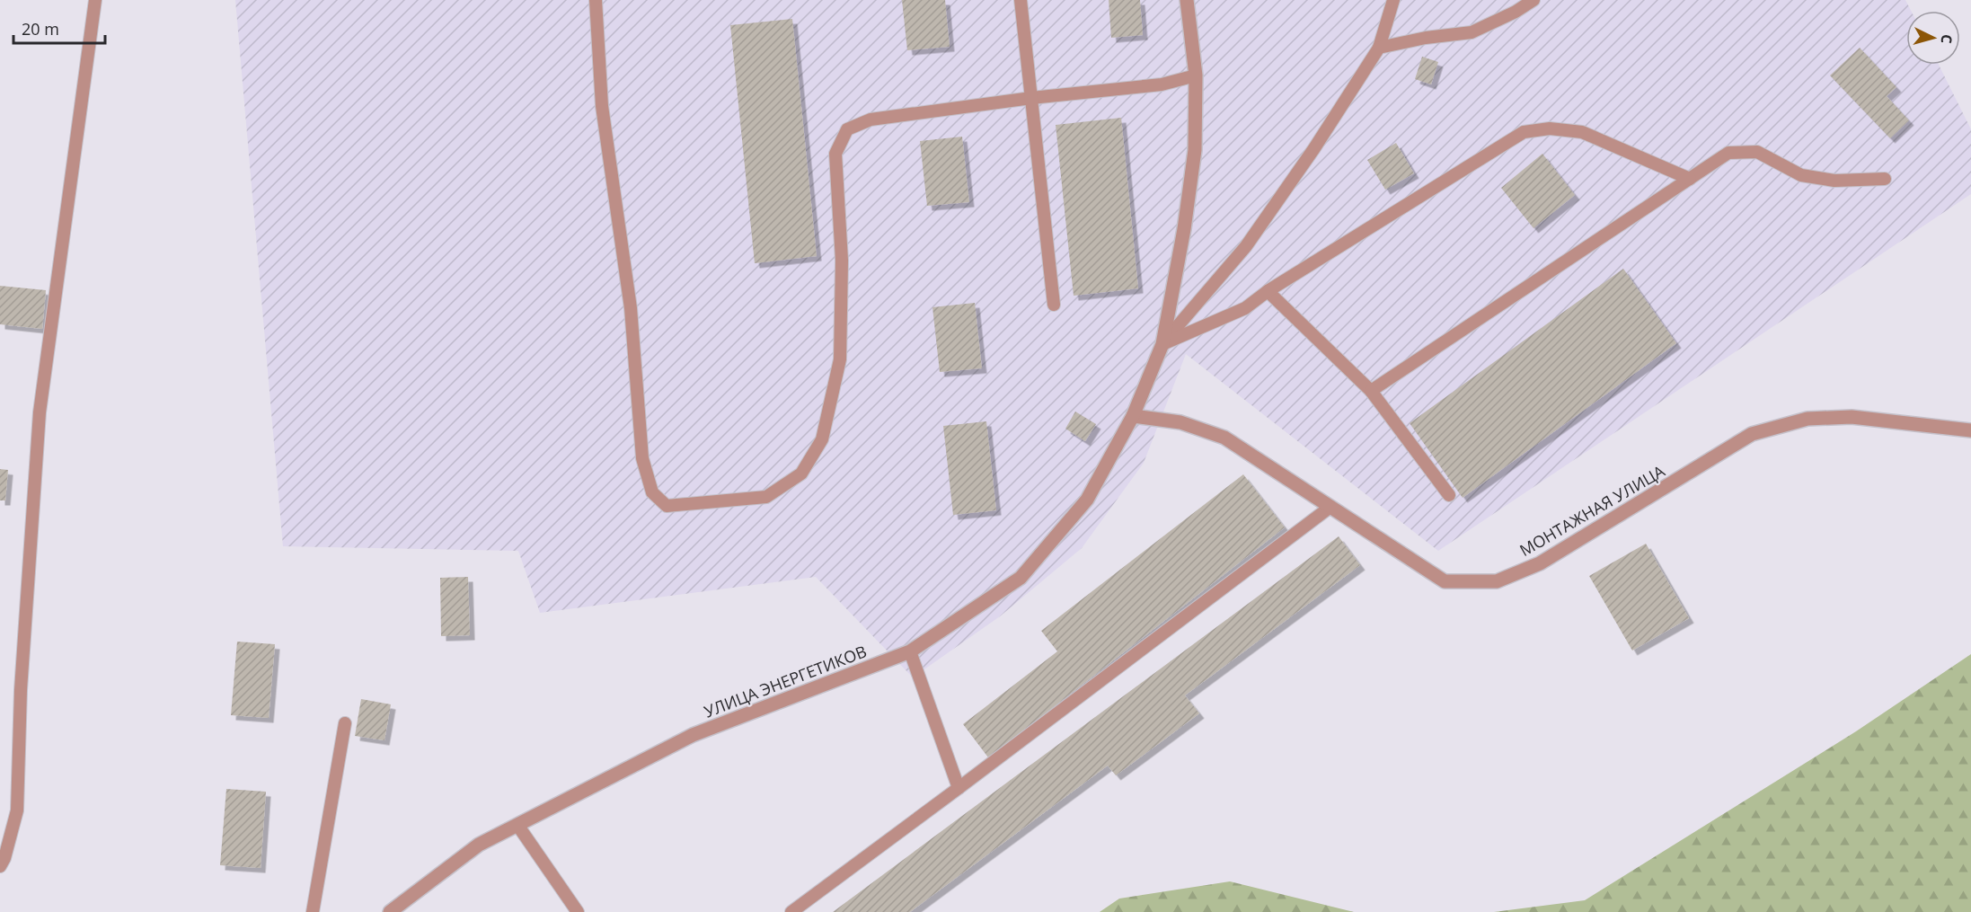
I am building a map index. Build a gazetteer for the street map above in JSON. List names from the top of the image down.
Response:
{
  "streets": {
    "street": ["МОНТАЖНАЯ УЛИЦА", "УЛИЦА ЭНЕРГЕТИКОВ"]
  },
  "crossings": [
    ["МОНТАЖНАЯ УЛИЦА", "УЛИЦА ЭНЕРГЕТИКОВ"]
  ],
  "scale_bar": "20 m",
  "north": "right"
}
